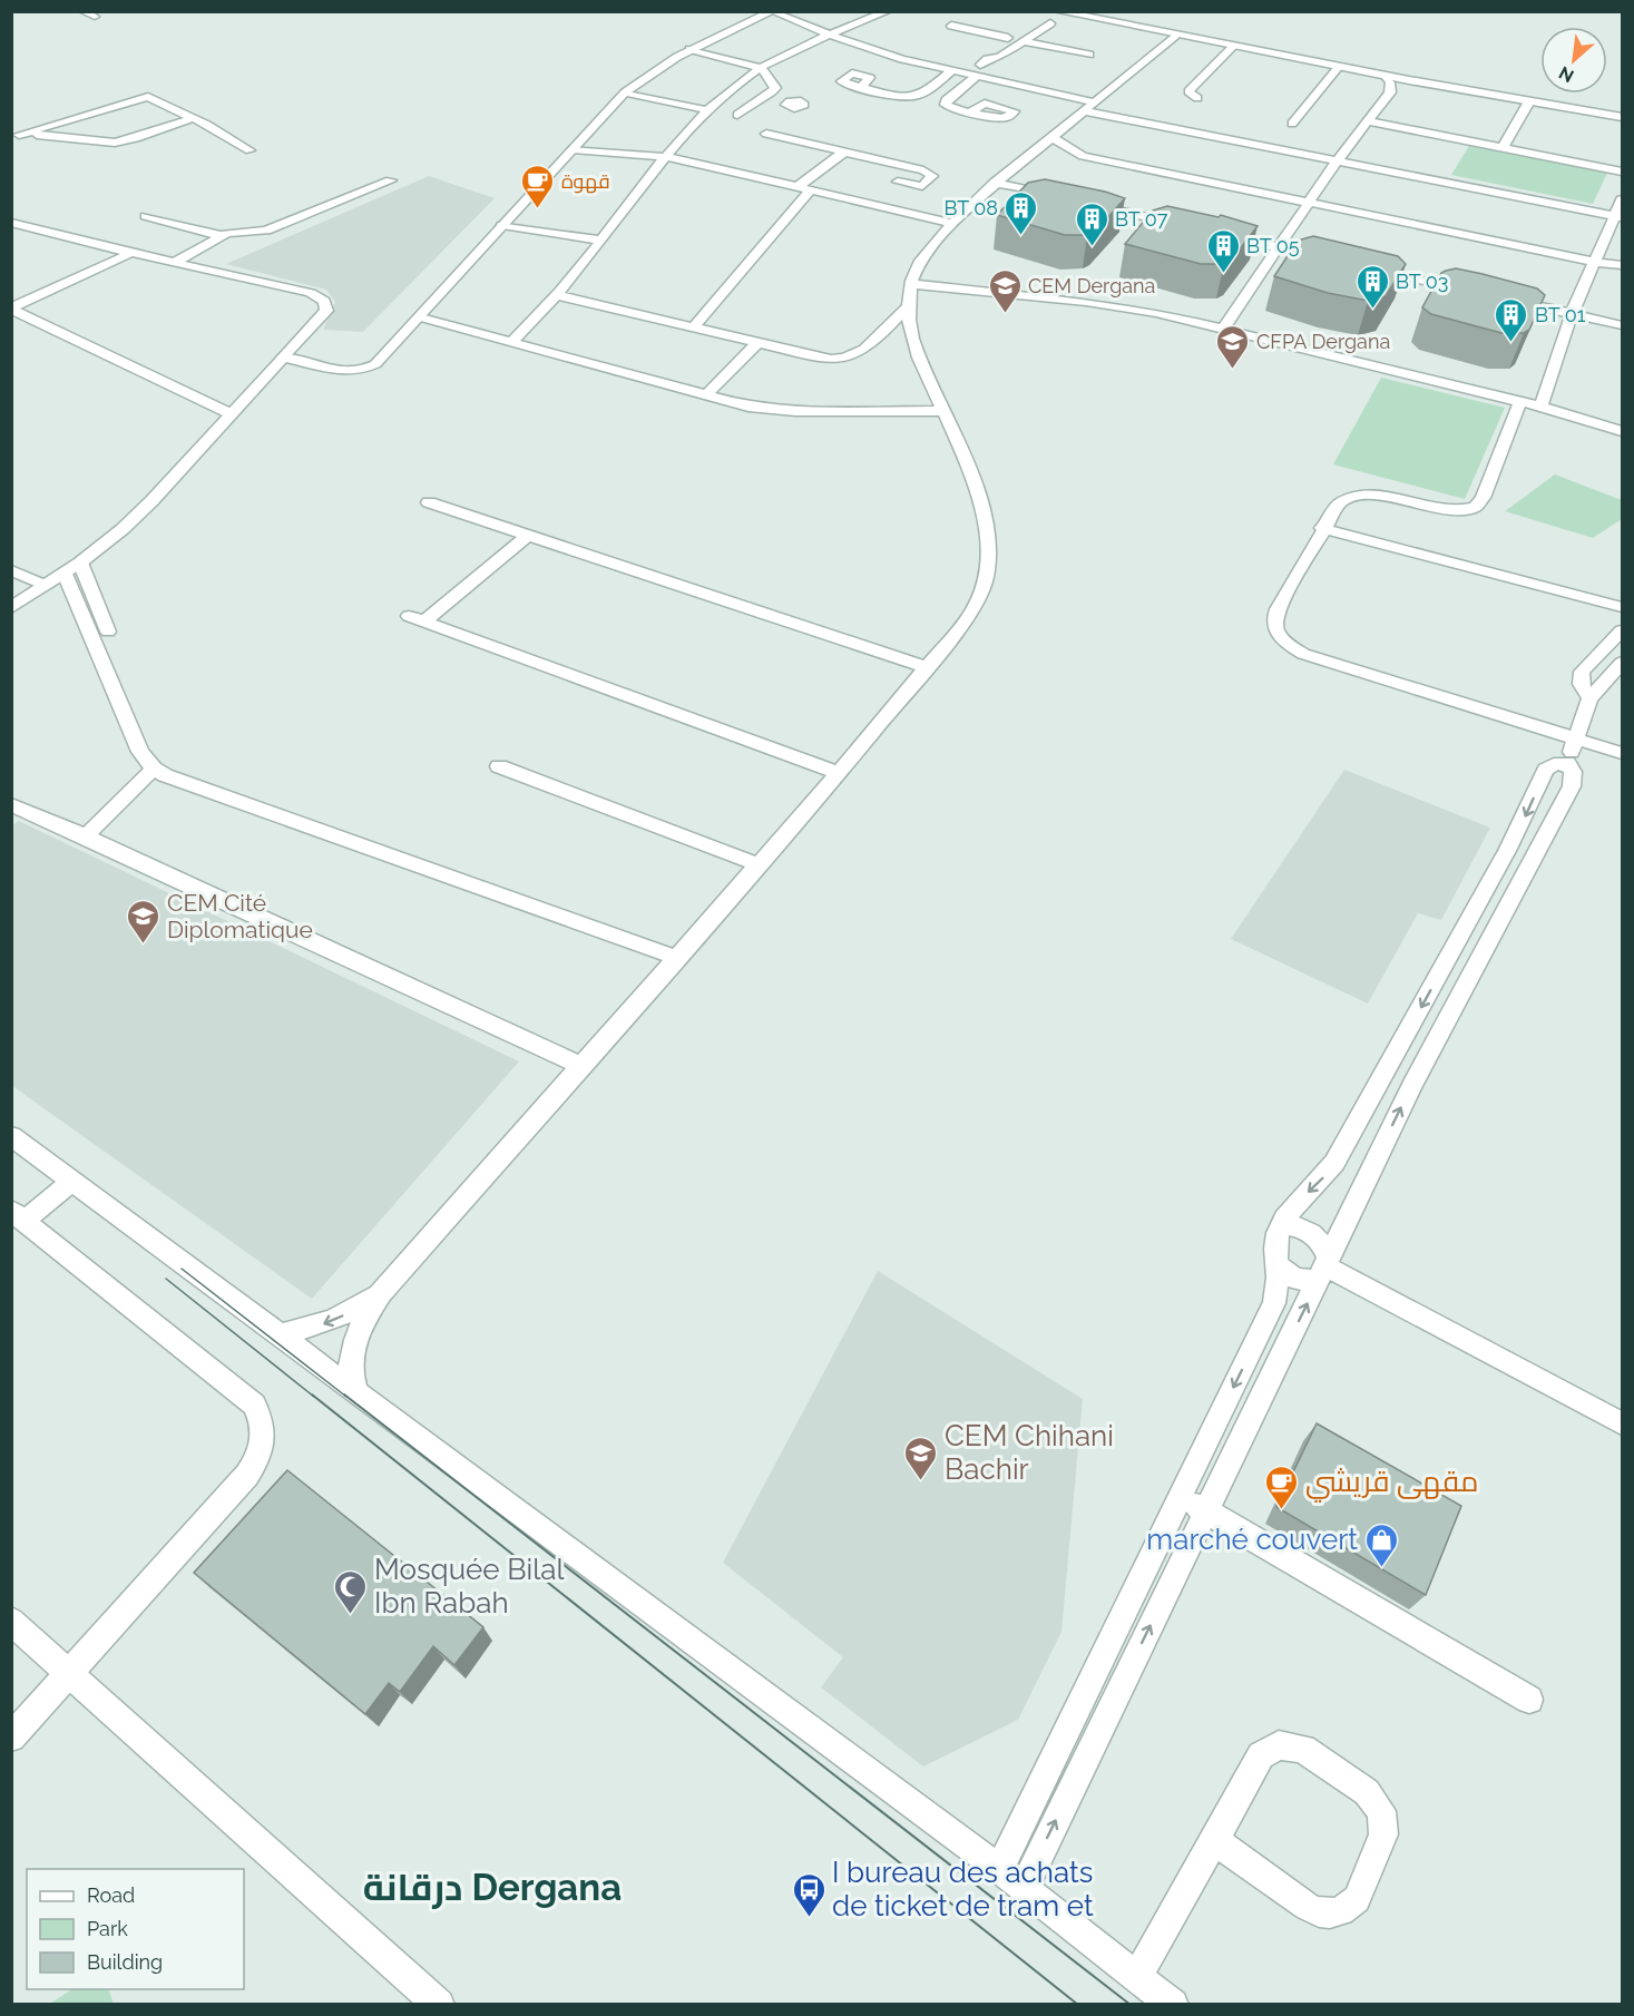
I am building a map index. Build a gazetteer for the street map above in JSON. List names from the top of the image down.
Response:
{
  "districts": ["درقانة Dergana"],
  "places": {
    "cafe": ["قهوة", "مقهى قريشي"],
    "building": [
      "BT 08",
      "BT 07",
      "BT 05",
      "BT 03",
      "BT 01"
    ],
    "school or university": [
      "CEM Dergana",
      "CFPA Dergana",
      "CEM Cité Diplomatique",
      "CEM Chihani Bachir"
    ],
    "shop": ["marché couvert"],
    "mosque": ["Mosquée Bilal Ibn Rabah"],
    "bus stop": ["I bureau des achats de ticket de tram et"]
  },
  "legend": ["Road", "Park", "Building"],
  "north": "bottom left"
}
